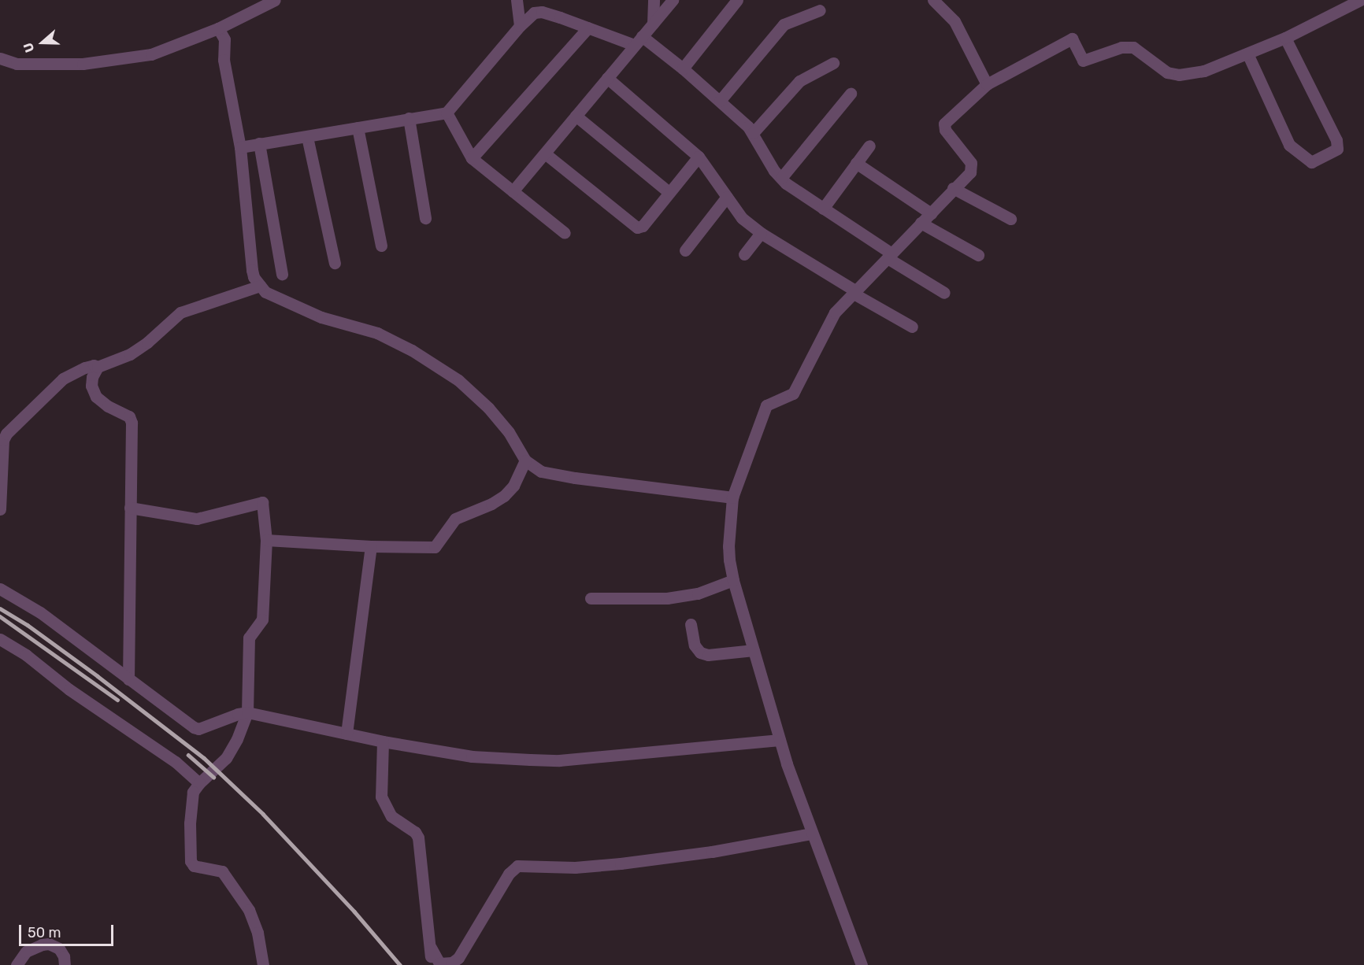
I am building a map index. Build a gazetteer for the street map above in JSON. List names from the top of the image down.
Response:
{
  "scale_bar": "50 m",
  "north": "left"
}
